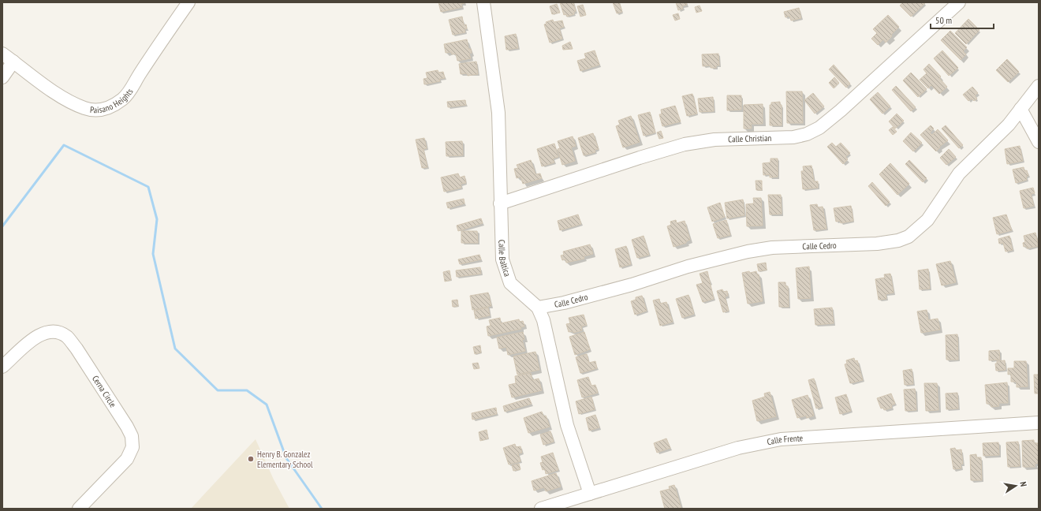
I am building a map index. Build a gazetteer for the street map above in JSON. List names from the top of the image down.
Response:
{
  "streets": {
    "street": [
      "Paisano Heights",
      "Calle Christian",
      "Calle Cedro",
      "Calle Baltica",
      "Cerna Circle",
      "Calle Frente"
    ]
  },
  "crossings": [
    ["Calle Christian", "Calle Baltica"],
    ["Calle Cedro", "Calle Baltica"],
    ["Calle Baltica", "Calle Frente"]
  ],
  "places": ["Henry B. Gonzalez Elementary School"],
  "scale_bar": "50 m",
  "north": "right"
}
